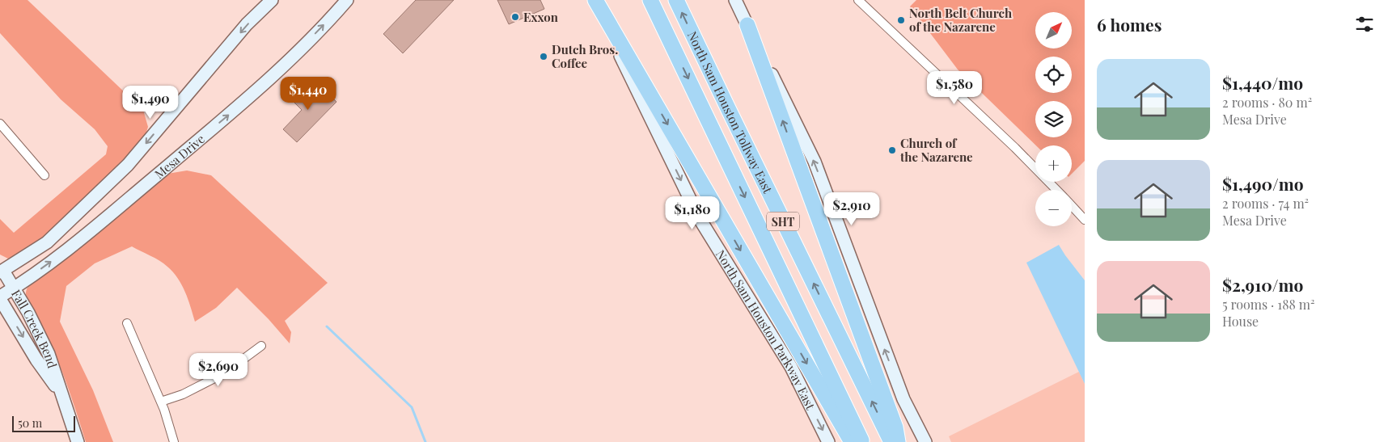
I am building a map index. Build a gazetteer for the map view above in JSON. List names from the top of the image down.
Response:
{
  "streets": {
    "highway": ["North Sam Houston Tollway East", "SHT"],
    "street": ["Mesa Drive", "Fall Creek Bend", "North Sam Houston Parkway East"]
  },
  "crossings": [
    ["Mesa Drive", "Fall Creek Bend"]
  ],
  "places": [
    "Exxon",
    "North Belt Church of the Nazarene",
    "Dutch Bros. Coffee",
    "Church of the Nazarene"
  ],
  "scale_bar": "50 m",
  "north": "top right",
  "page": {
    "heading": "6 homes",
    "map_buttons": ["+", "−"],
    "list": [
      {
        "name": "$1,440/mo",
        "note": "2 rooms · 80 m² · Mesa Drive"
      },
      {
        "name": "$1,490/mo",
        "note": "2 rooms · 74 m² · Mesa Drive"
      },
      {
        "name": "$2,910/mo",
        "note": "5 rooms · 188 m² · House"
      }
    ],
    "price": [
      "$1,580",
      "$1,440",
      "$1,490",
      "$2,910",
      "$1,180",
      "$2,690"
    ],
    "scale": "50 m"
  }
}
